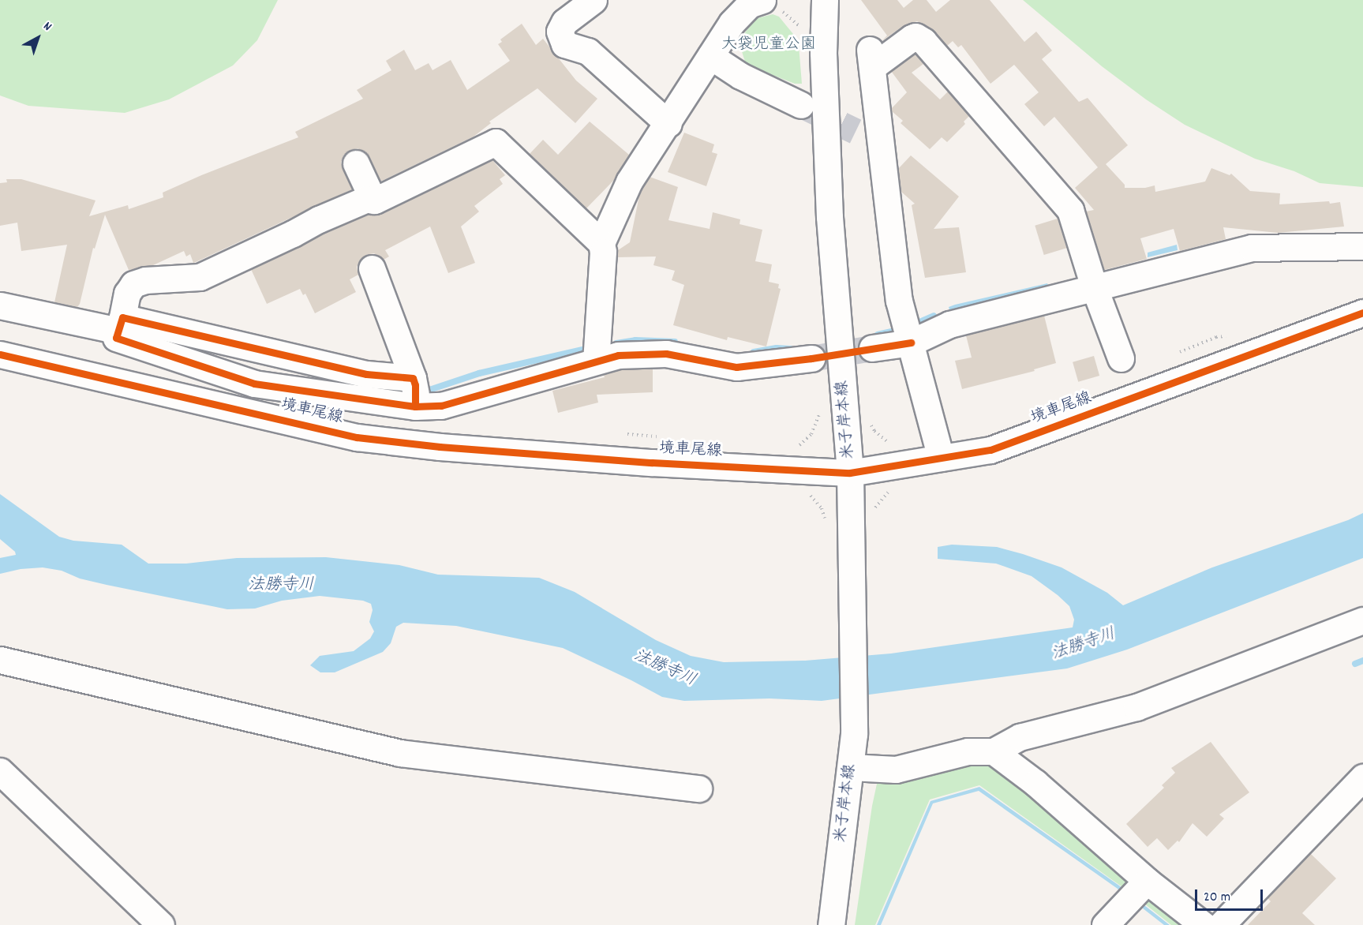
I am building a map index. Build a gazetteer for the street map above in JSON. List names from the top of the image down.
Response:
{
  "streets": {
    "street": ["境車尾線", "米子岸本線"]
  },
  "crossings": [
    ["境車尾線", "米子岸本線"]
  ],
  "water": ["法勝寺川"],
  "parks": ["大袋児童公園"],
  "scale_bar": "20 m",
  "north": "top right"
}
